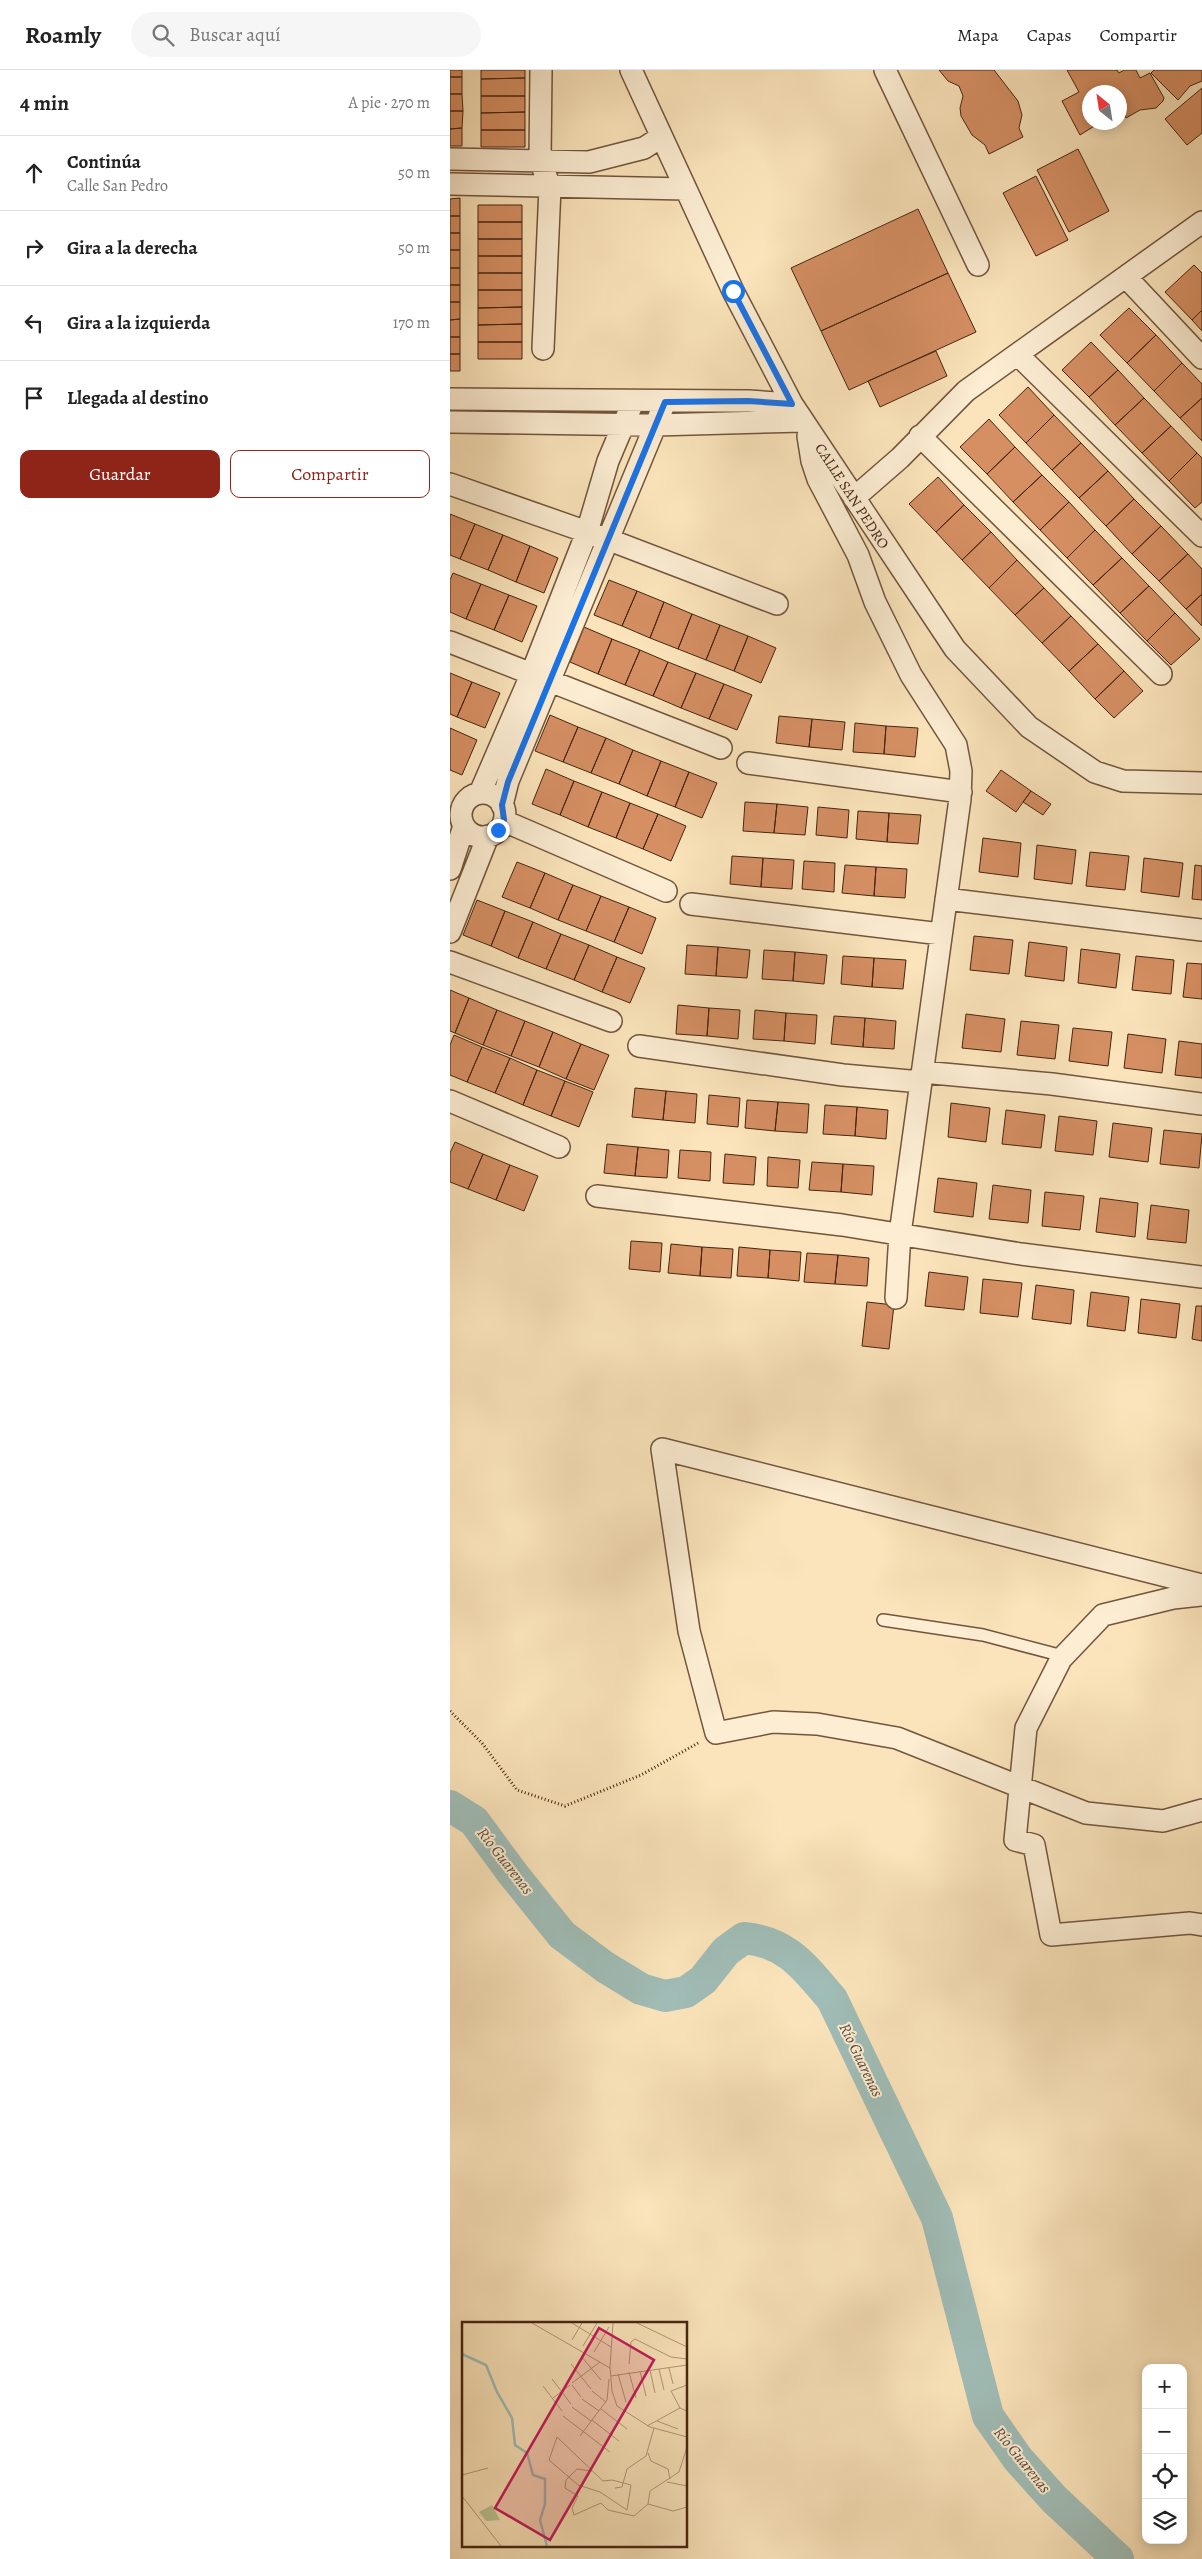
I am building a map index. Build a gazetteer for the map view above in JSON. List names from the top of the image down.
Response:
{
  "streets": {
    "street": ["CALLE SAN PEDRO"]
  },
  "water": ["Río Guarenas"],
  "north": "top left",
  "page": {
    "header": "Roamly",
    "search": "Buscar aquí",
    "nav": ["Mapa", "Capas", "Compartir"],
    "heading": ["4 min", "A pie · 270 m"],
    "list": [
      ["Continúa", "Calle San Pedro", "50 m"],
      ["Gira a la derecha", "50 m"],
      ["Gira a la izquierda", "170 m"],
      "Llegada al destino"
    ],
    "buttons": ["Guardar", "Compartir"],
    "map_buttons": ["+", "−"]
  }
}
